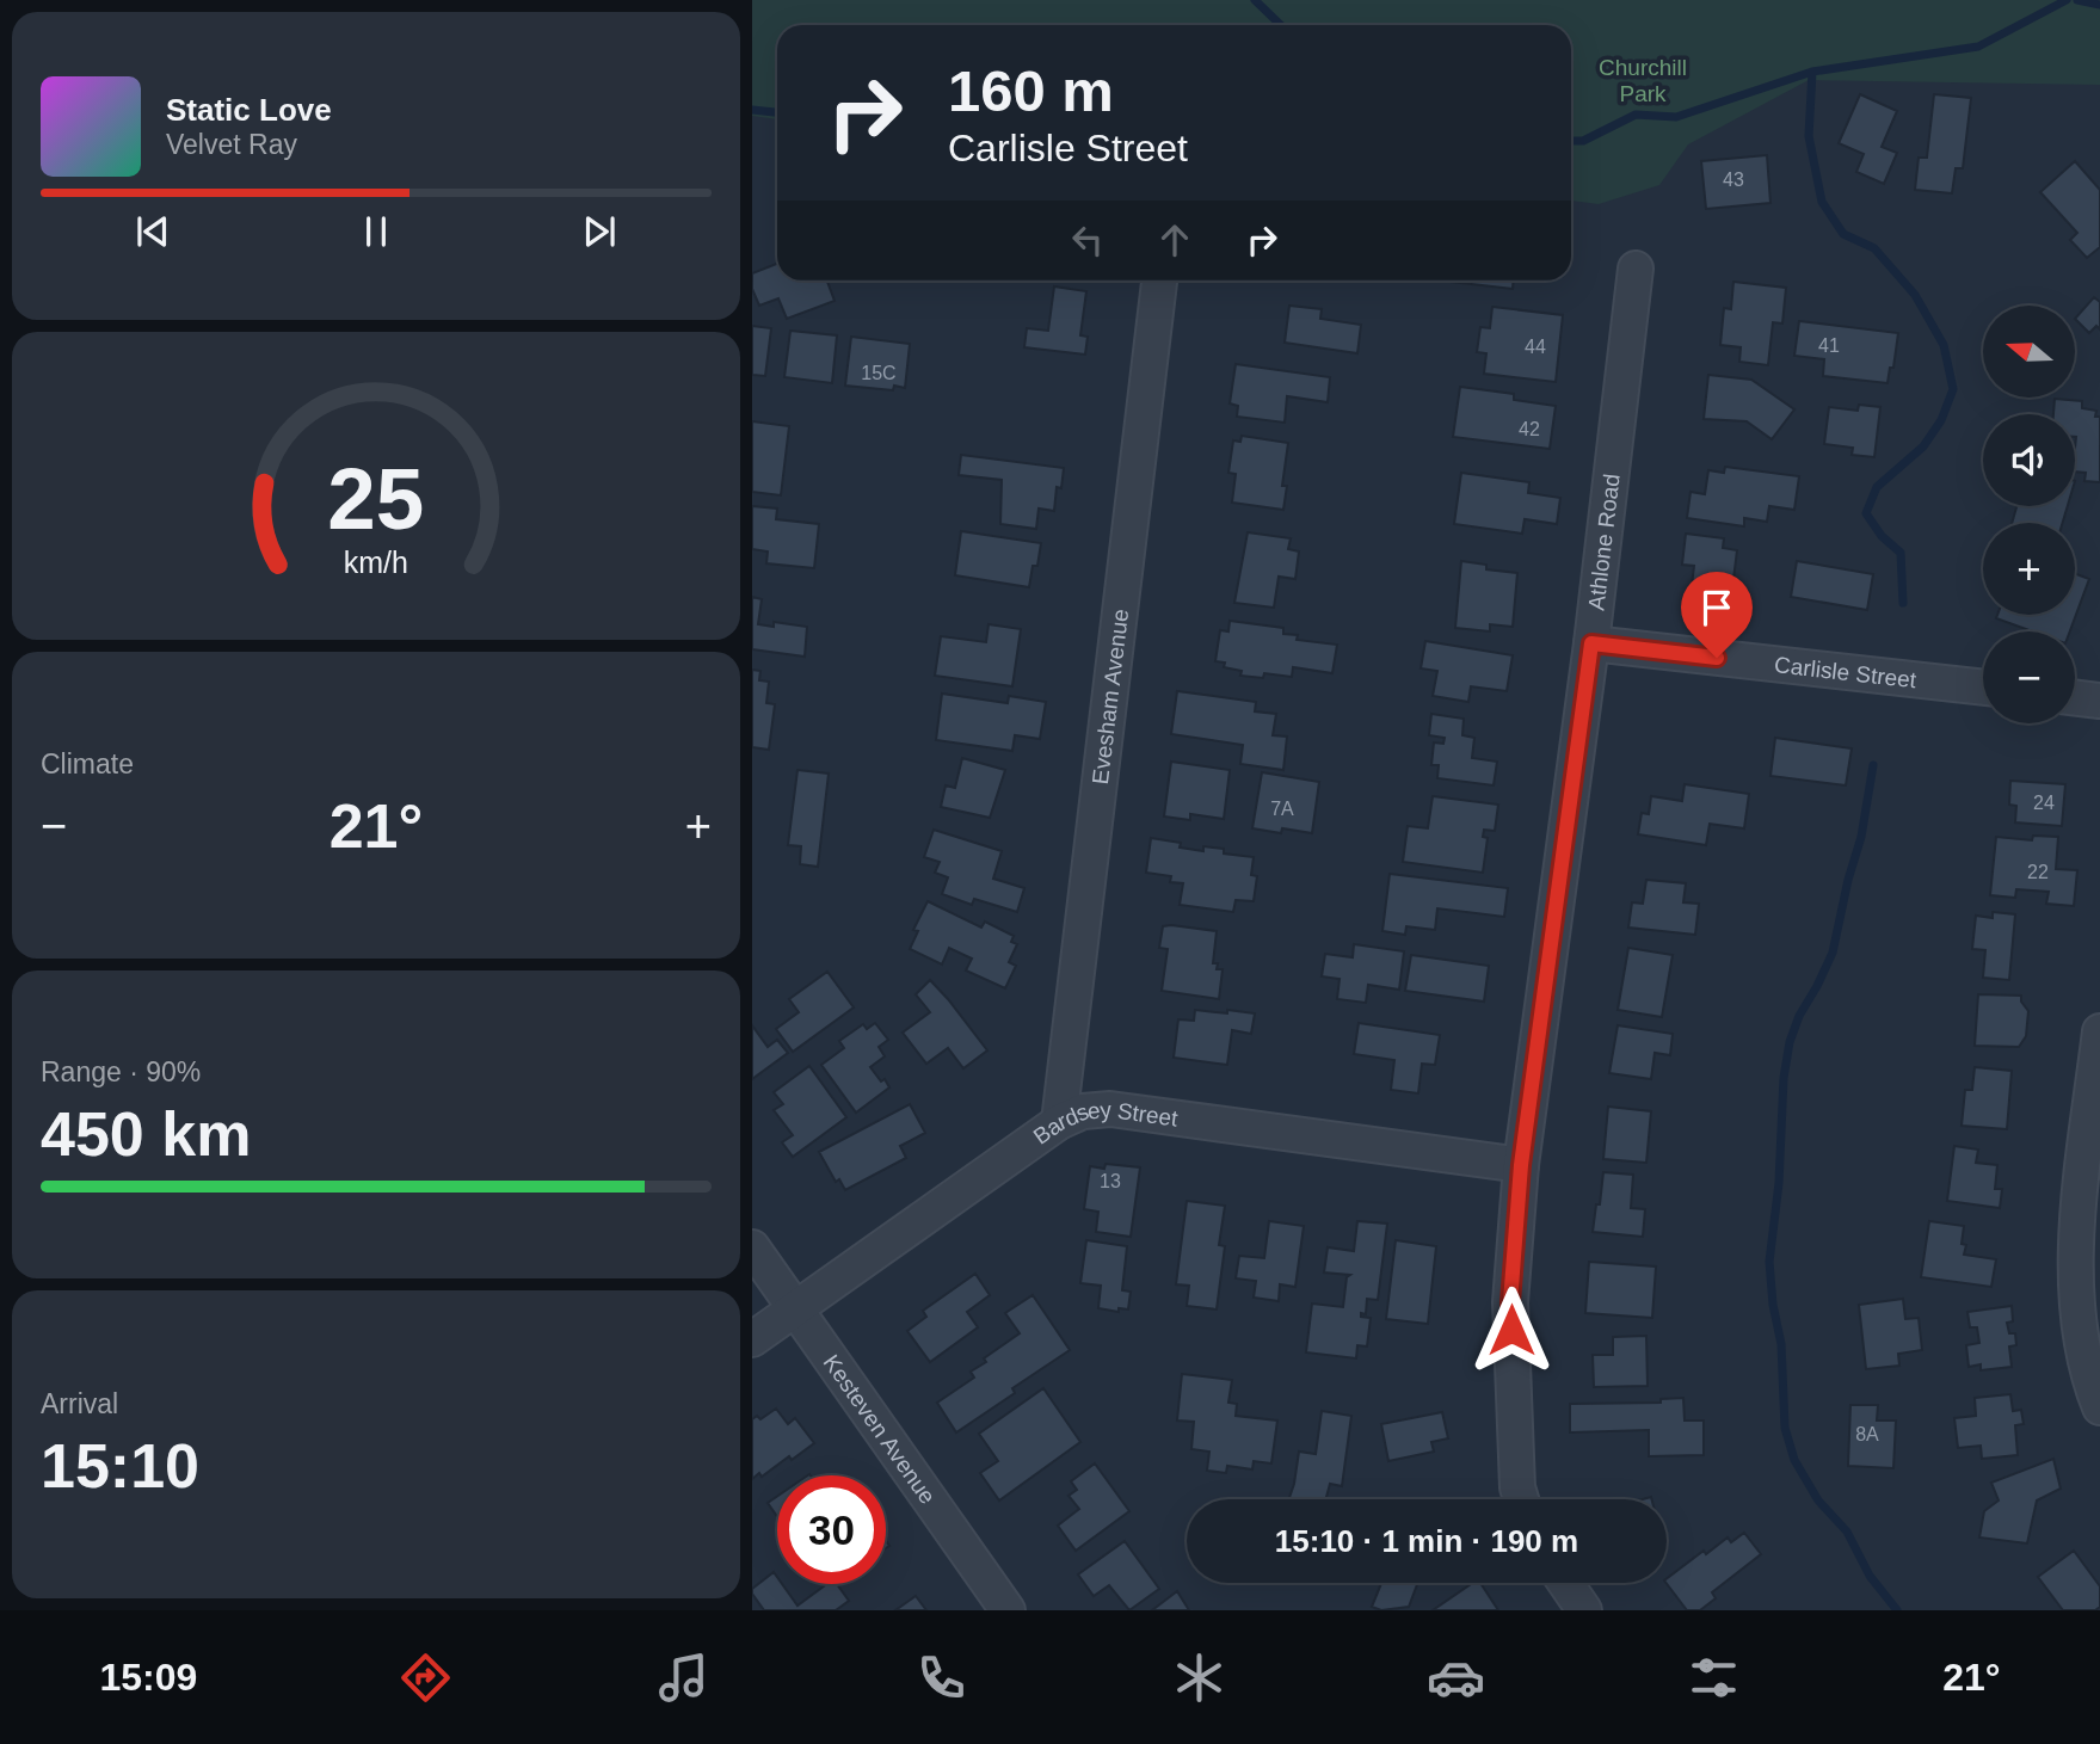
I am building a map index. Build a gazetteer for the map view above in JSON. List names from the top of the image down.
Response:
{
  "streets": {
    "street": [
      "Athlone Road",
      "Carlisle Street",
      "Evesham Avenue",
      "Bardsey Street",
      "Kesteven Avenue"
    ]
  },
  "crossings": [
    ["Athlone Road", "Carlisle Street"],
    ["Athlone Road", "Bardsey Street"],
    ["Evesham Avenue", "Bardsey Street"],
    ["Bardsey Street", "Kesteven Avenue"]
  ],
  "parks": ["Churchill Park"],
  "house_numbers": [
    "43",
    "41",
    "44",
    "15C",
    "42",
    "24",
    "7A",
    "22",
    "13",
    "8A"
  ],
  "north": "left",
  "page": {
    "turn": ["160 m", "Carlisle Street"],
    "song": ["Static Love", "Velvet Ray"],
    "map_buttons": ["+", "−"],
    "tile": [
      "Climate",
      ["Range · 90%", "450 km"],
      ["Arrival", "15:10"]
    ],
    "heat": ["−", "21°", "+"],
    "limit": "30",
    "trip": "15:10 · 1 min · 190 m",
    "tabs": ["15:09", "21°"],
    "gauge": ["25", "km/h"]
  }
}
